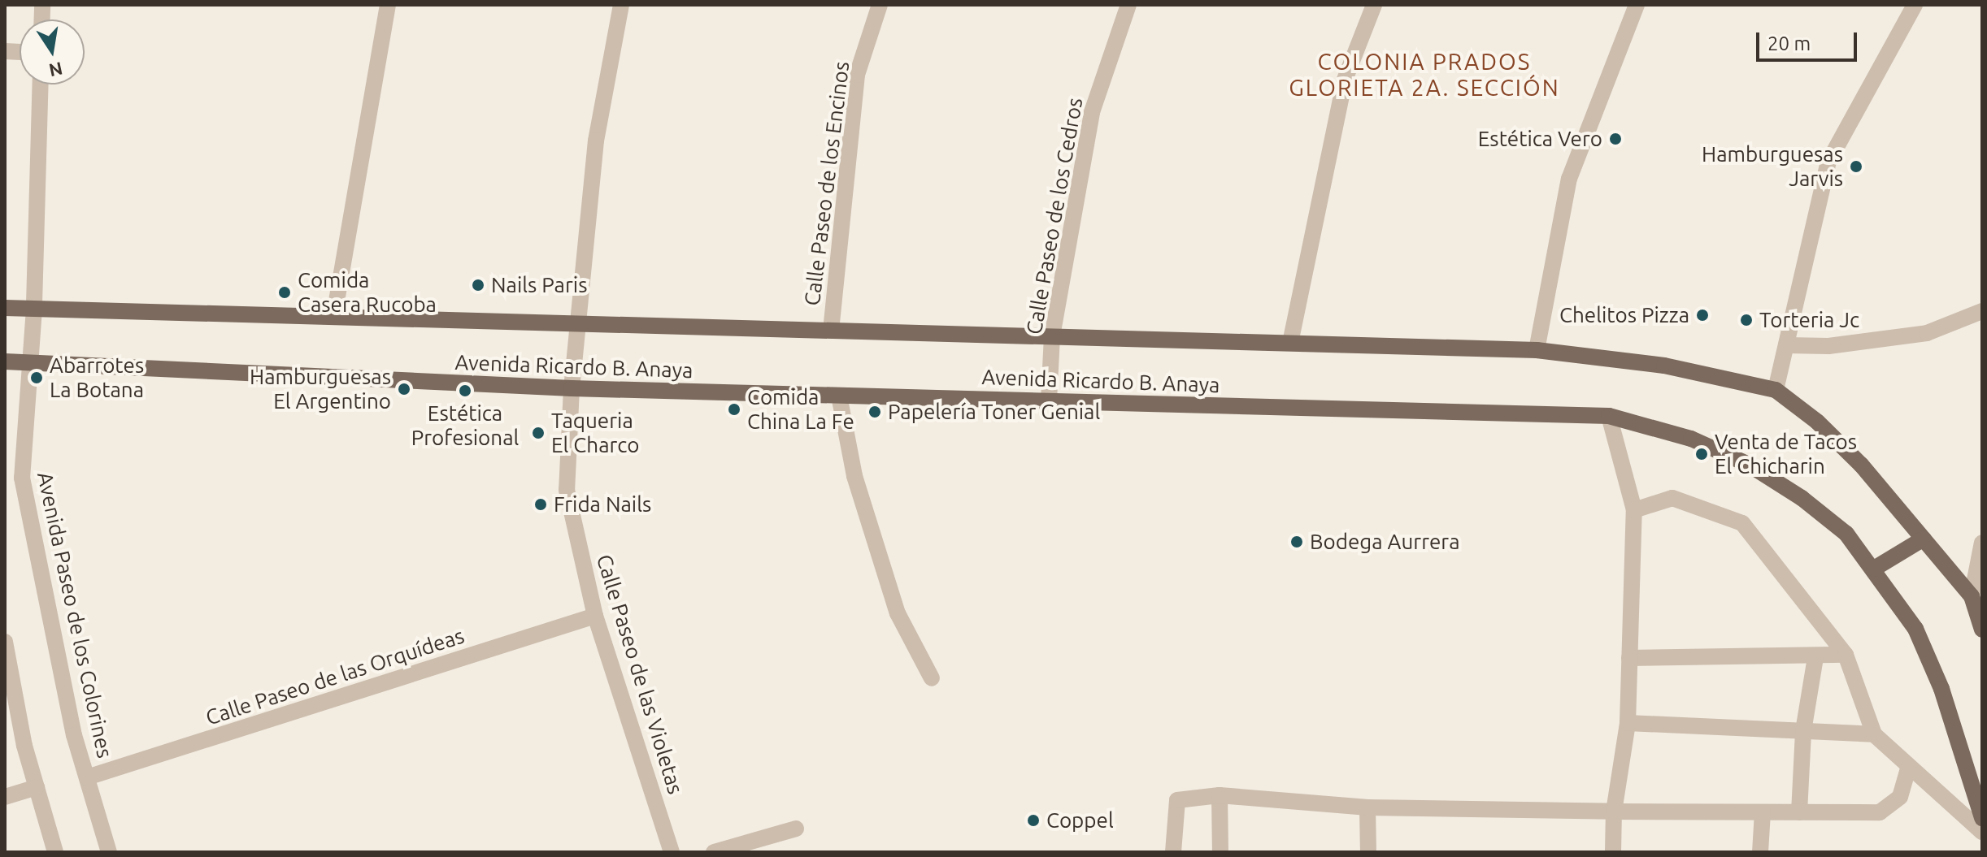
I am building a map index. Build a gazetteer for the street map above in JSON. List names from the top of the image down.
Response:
{
  "streets": {
    "main road": ["Avenida Ricardo B. Anaya"],
    "street": [
      "Calle Paseo de los Encinos",
      "Calle Paseo de los Cedros",
      "Avenida Paseo de los Colorines",
      "Calle Paseo de las Violetas",
      "Calle Paseo de las Orquídeas"
    ]
  },
  "crossings": [
    ["Calle Paseo de los Encinos", "Avenida Ricardo B. Anaya"],
    ["Calle Paseo de los Cedros", "Avenida Ricardo B. Anaya"],
    ["Avenida Ricardo B. Anaya", "Avenida Paseo de los Colorines"],
    ["Avenida Ricardo B. Anaya", "Calle Paseo de las Violetas"],
    ["Avenida Paseo de los Colorines", "Calle Paseo de las Orquídeas"],
    ["Calle Paseo de las Violetas", "Calle Paseo de las Orquídeas"]
  ],
  "districts": ["COLONIA PRADOS GLORIETA 2A. SECCIÓN"],
  "places": [
    "Estética Vero",
    "Hamburguesas Jarvis",
    "Nails Paris",
    "Comida Casera Rucoba",
    "Chelitos Pizza",
    "Torteria Jc",
    "Abarrotes La Botana",
    "Hamburguesas El Argentino",
    "Estética Profesional",
    "Comida China La Fe",
    "Papelería Toner Genial",
    "Taqueria El Charco",
    "Venta de Tacos El Chicharin",
    "Frida Nails",
    "Bodega Aurrera",
    "Coppel"
  ],
  "scale_bar": "20 m",
  "north": "bottom"
}
